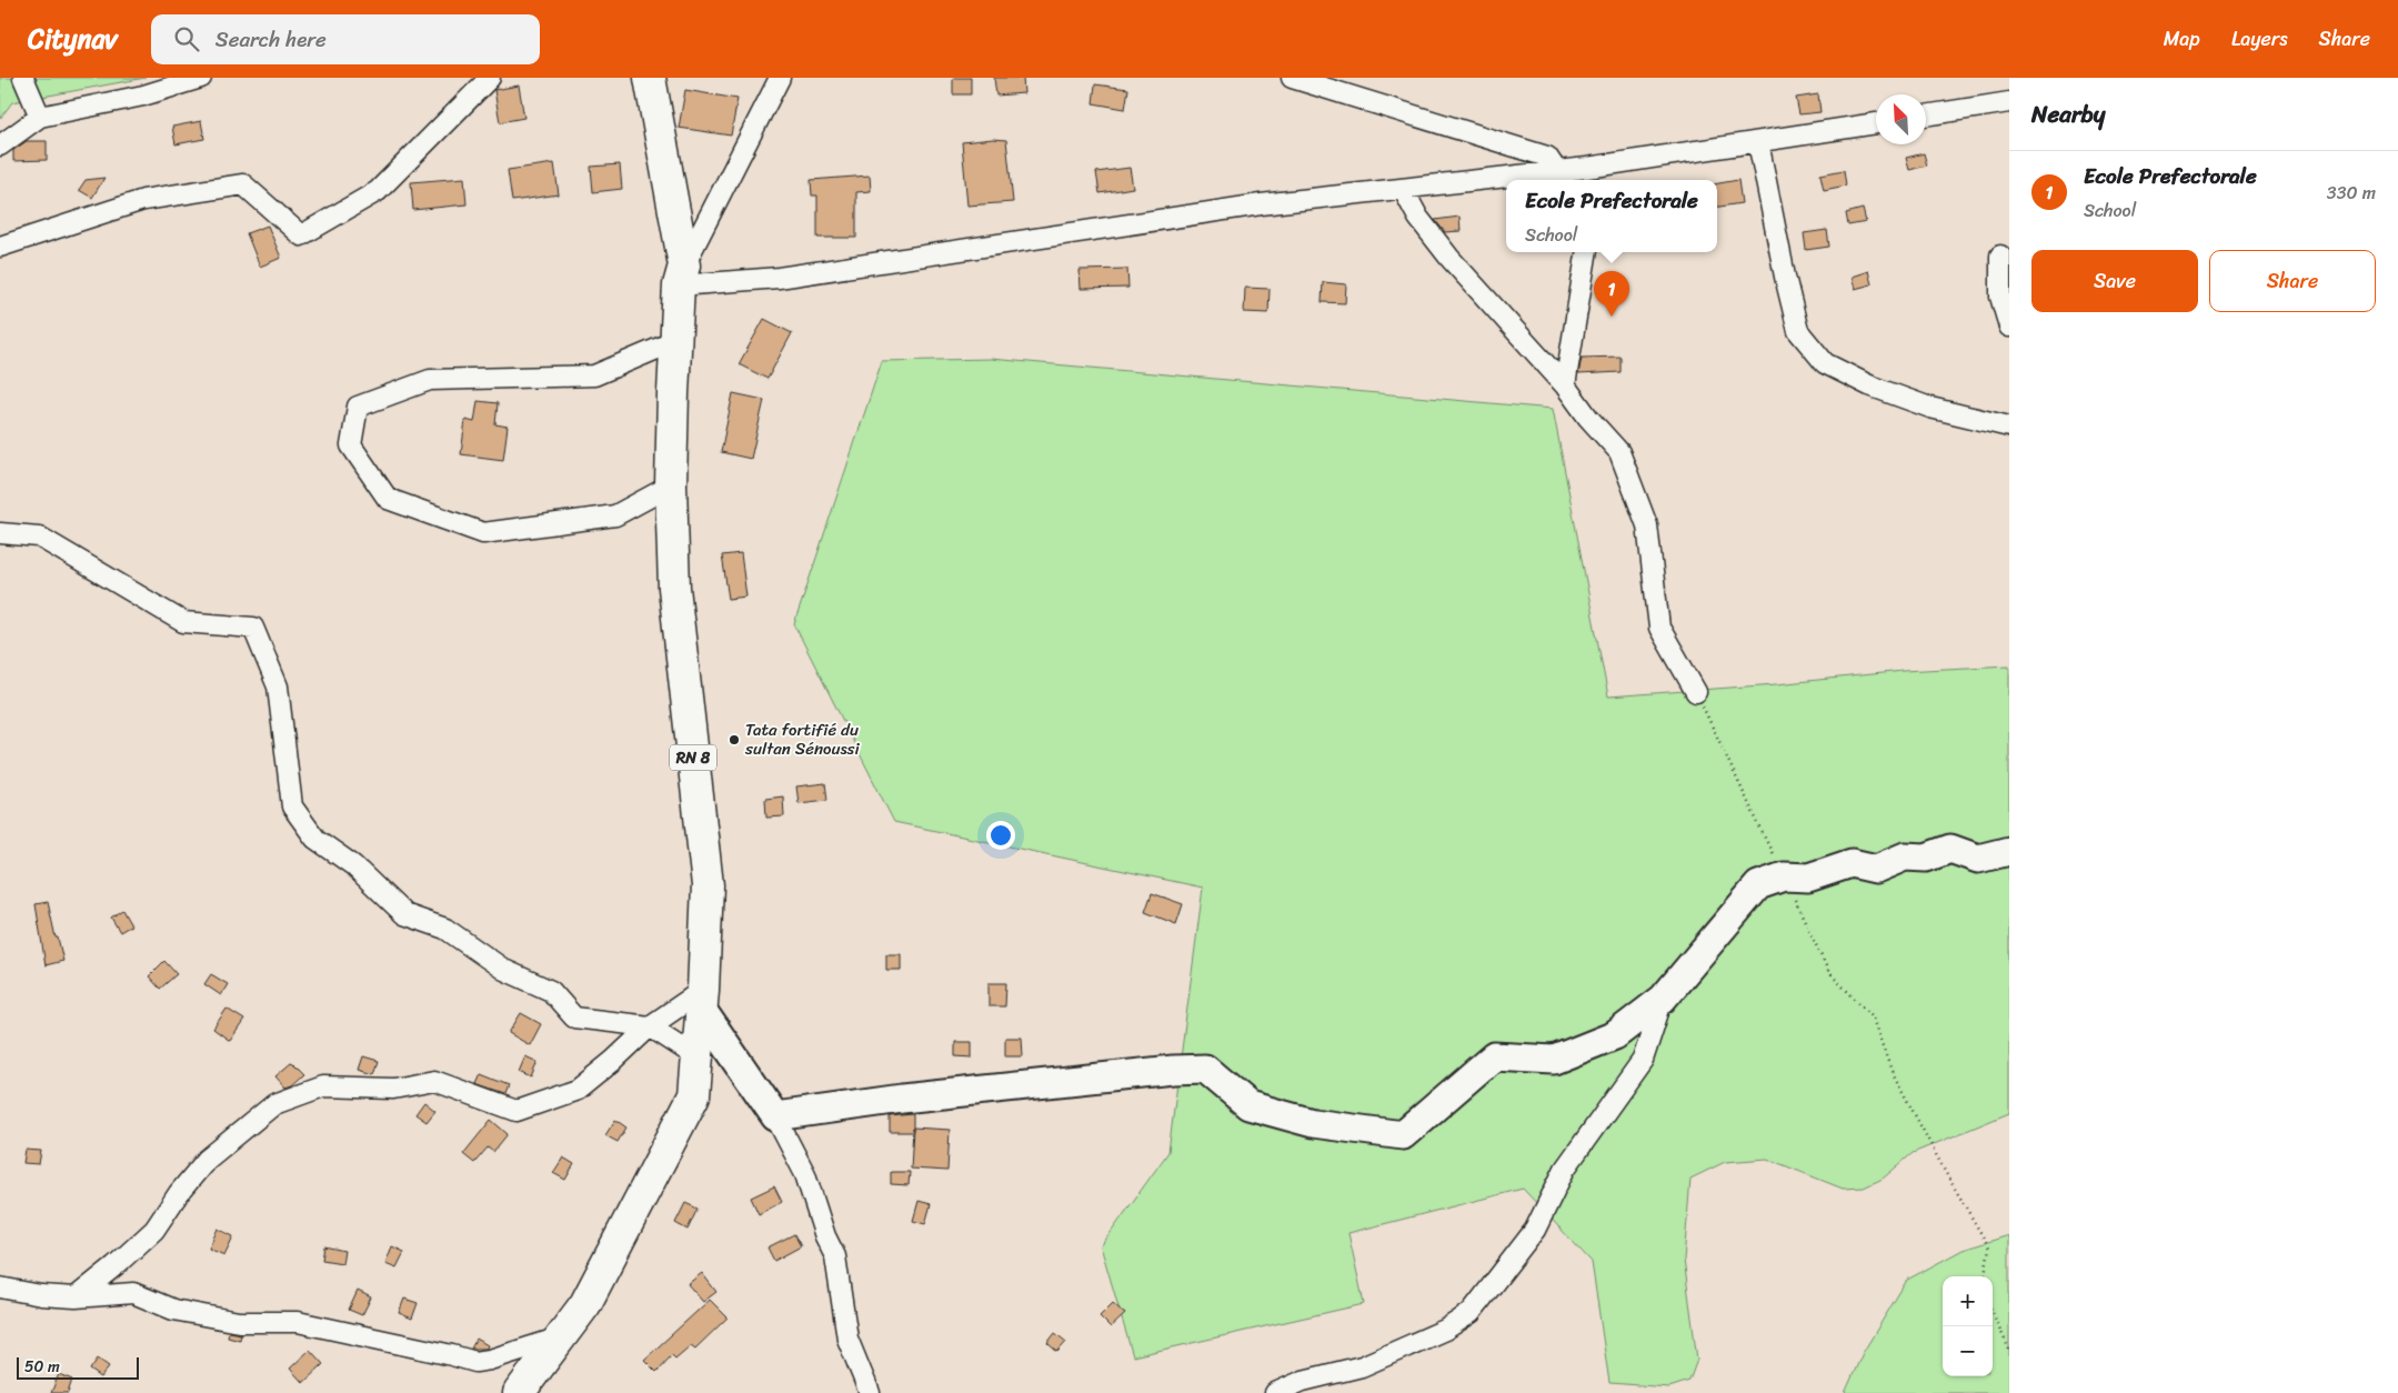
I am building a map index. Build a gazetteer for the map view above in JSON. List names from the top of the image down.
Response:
{
  "streets": {
    "main road": ["RN 8"]
  },
  "places": ["Tata fortifié du sultan Sénoussi"],
  "scale_bar": "50 m",
  "north": "top left",
  "page": {
    "header": "Citynav",
    "search": "Search here",
    "nav": ["Map", "Layers", "Share"],
    "heading": "Nearby",
    "list": [
      {
        "mark": "1",
        "name": "Ecole Prefectorale",
        "note": "School",
        "value": "330 m"
      }
    ],
    "popup": ["Ecole Prefectorale", "School"],
    "buttons": ["Save", "Share"],
    "pins": "1",
    "map_buttons": ["+", "−"],
    "scale": "50 m"
  }
}
